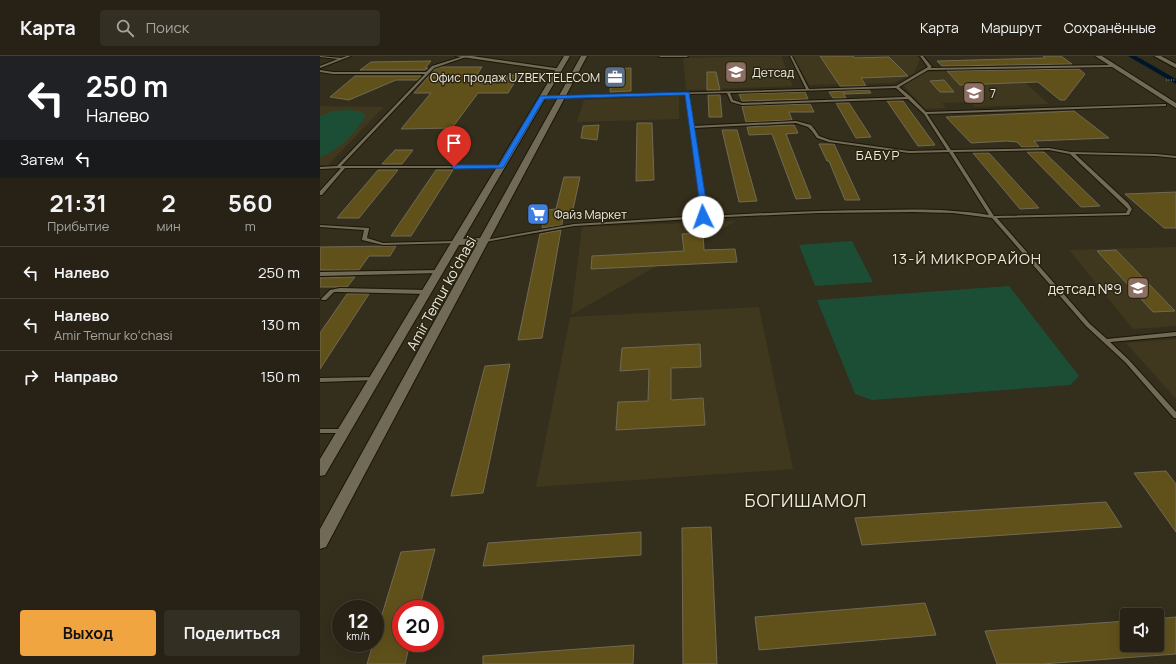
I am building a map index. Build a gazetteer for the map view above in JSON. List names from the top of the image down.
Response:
{
  "streets": {
    "street": ["Amir Temur koʻchasi"]
  },
  "districts": ["БАБУР", "13-Й МИКРОРАЙОН", "БОГИШАМОЛ"],
  "places": {
    "school or university": ["Детсад", "7", "детсад №9"],
    "office": ["Офис продаж UZBEKTELECOM"],
    "supermarket": ["Файз Маркет"]
  },
  "page": {
    "header": "Карта",
    "search": "Поиск",
    "nav": ["Карта", "Маршрут", "Сохранённые"],
    "turn": ["250 m", "Налево"],
    "then": "Затем",
    "eta": [
      "21:31",
      "Прибытие",
      "2",
      "мин",
      "560",
      "m"
    ],
    "list": [
      {
        "name": "Налево",
        "value": "250 m"
      },
      {
        "name": "Налево",
        "note": "Amir Temur koʻchasi",
        "value": "130 m"
      },
      {
        "name": "Направо",
        "value": "150 m"
      }
    ],
    "speed": "12 km/h",
    "limit": "20",
    "buttons": ["Выход", "Поделиться"]
  }
}
